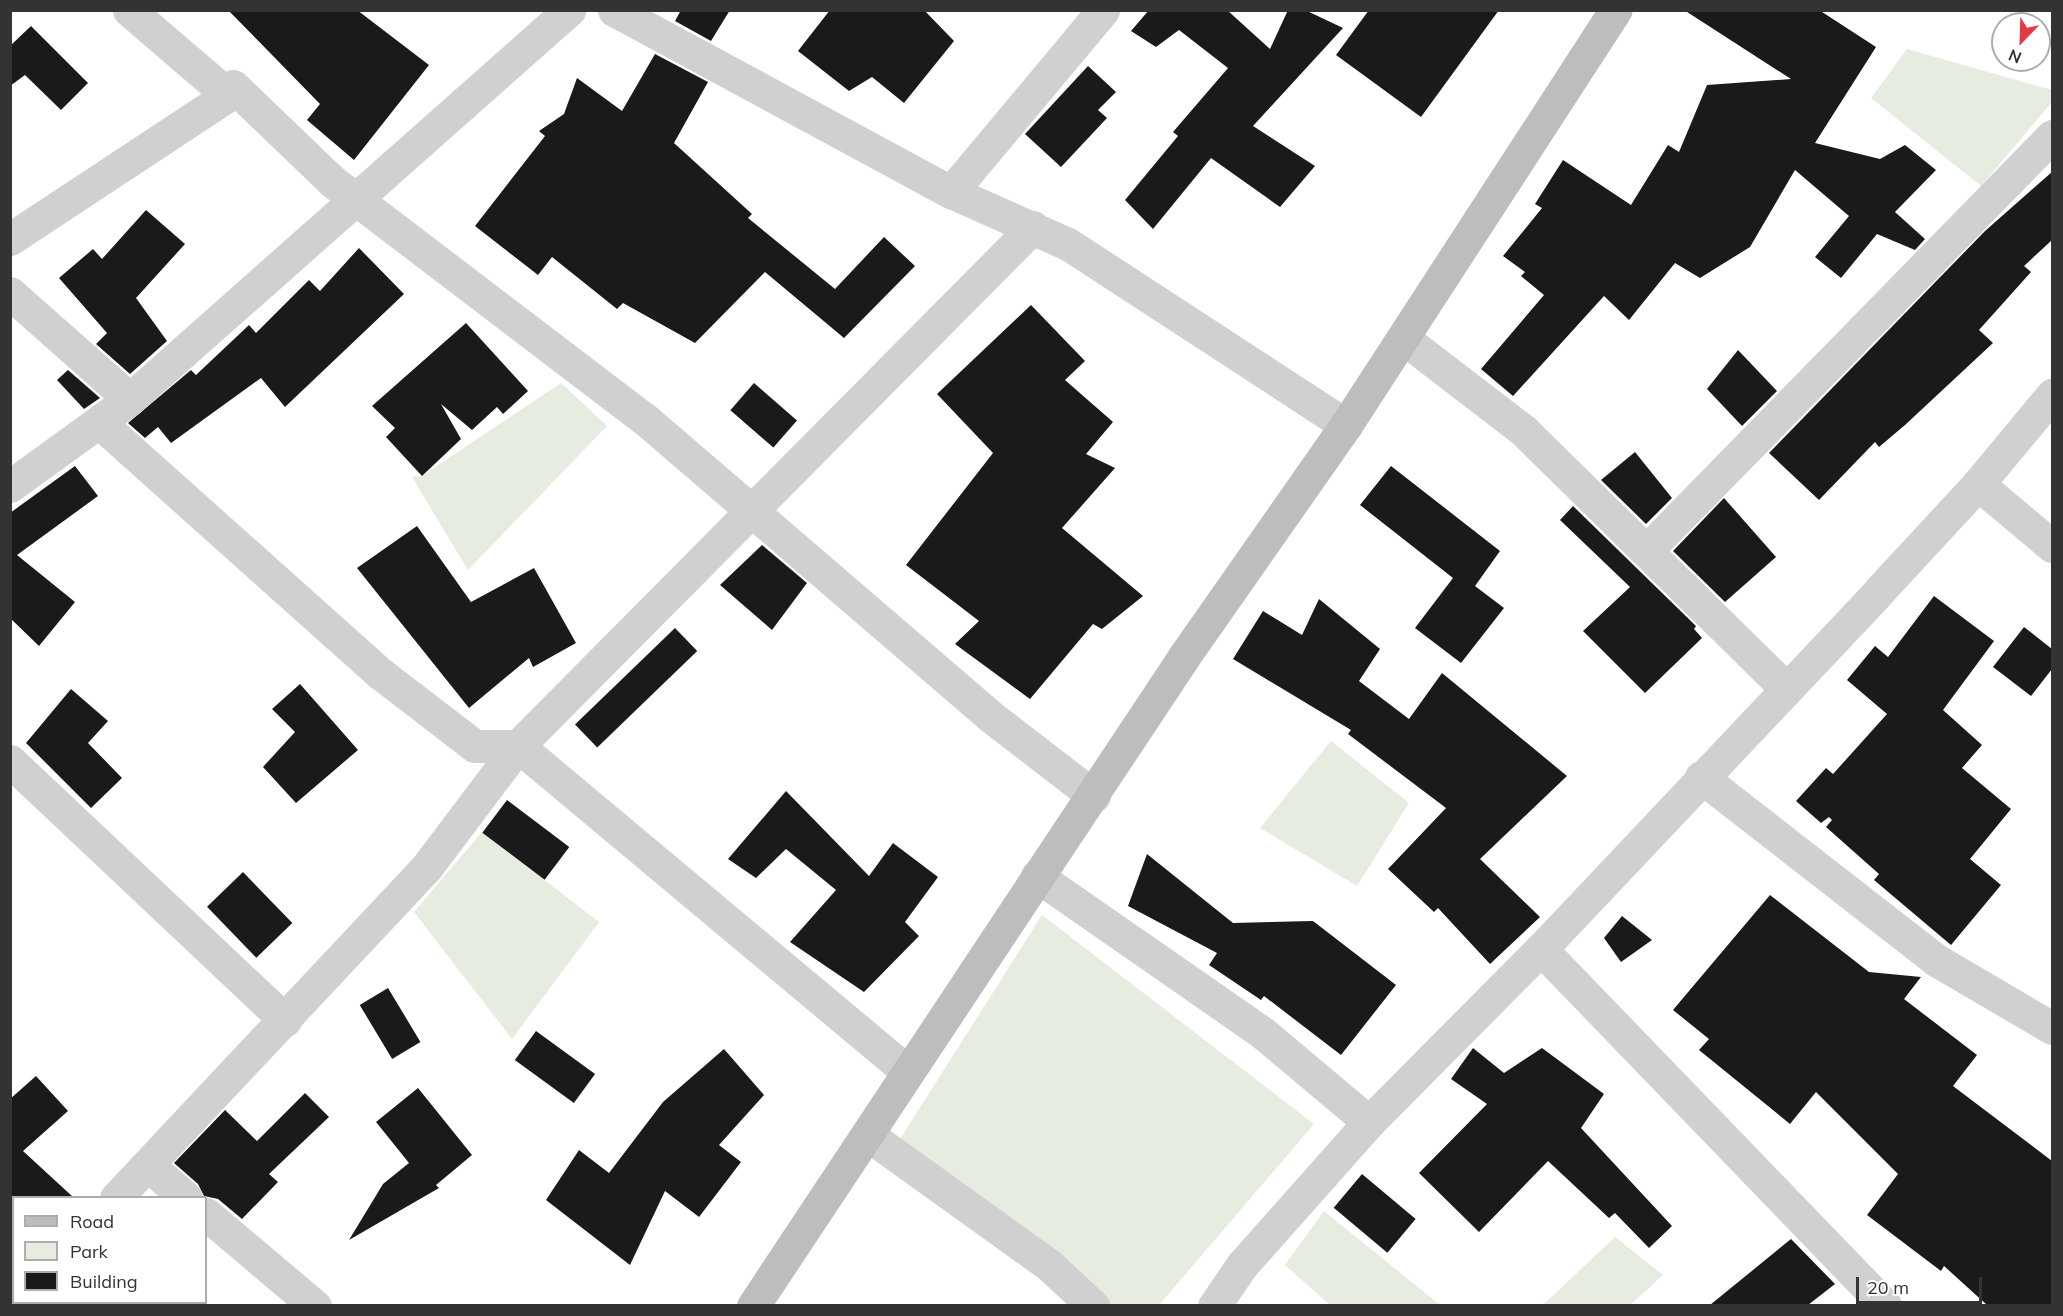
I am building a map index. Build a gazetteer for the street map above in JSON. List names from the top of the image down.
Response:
{
  "legend": ["Road", "Park", "Building"],
  "scale_bar": "20 m",
  "north": "bottom left"
}
